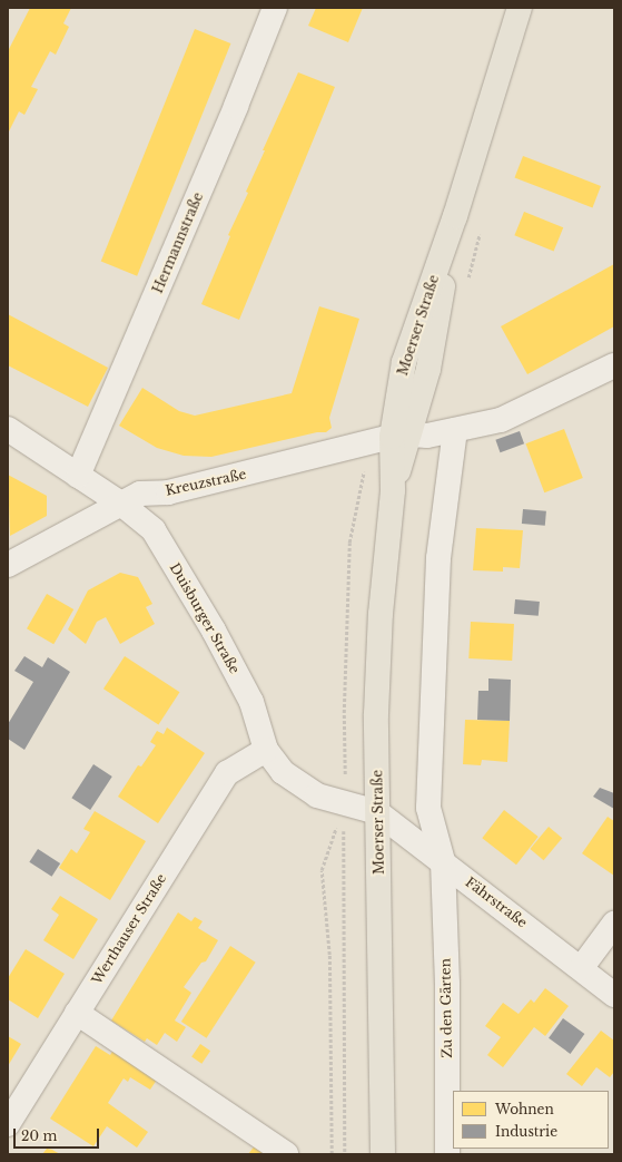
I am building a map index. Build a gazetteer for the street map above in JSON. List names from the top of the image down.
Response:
{
  "streets": {
    "main road": ["Moerser Straße"],
    "street": [
      "Hermannstraße",
      "Kreuzstraße",
      "Duisburger Straße",
      "Fährstraße",
      "Werthauser Straße",
      "Zu den Gärten"
    ]
  },
  "crossings": [
    ["Hermannstraße", "Duisburger Straße"],
    ["Moerser Straße", "Kreuzstraße"],
    ["Moerser Straße", "Duisburger Straße"],
    ["Moerser Straße", "Fährstraße"],
    ["Kreuzstraße", "Duisburger Straße"],
    ["Duisburger Straße", "Fährstraße"],
    ["Duisburger Straße", "Werthauser Straße"],
    ["Fährstraße", "Zu den Gärten"]
  ],
  "legend": ["Wohnen", "Industrie"],
  "scale_bar": "20 m"
}
